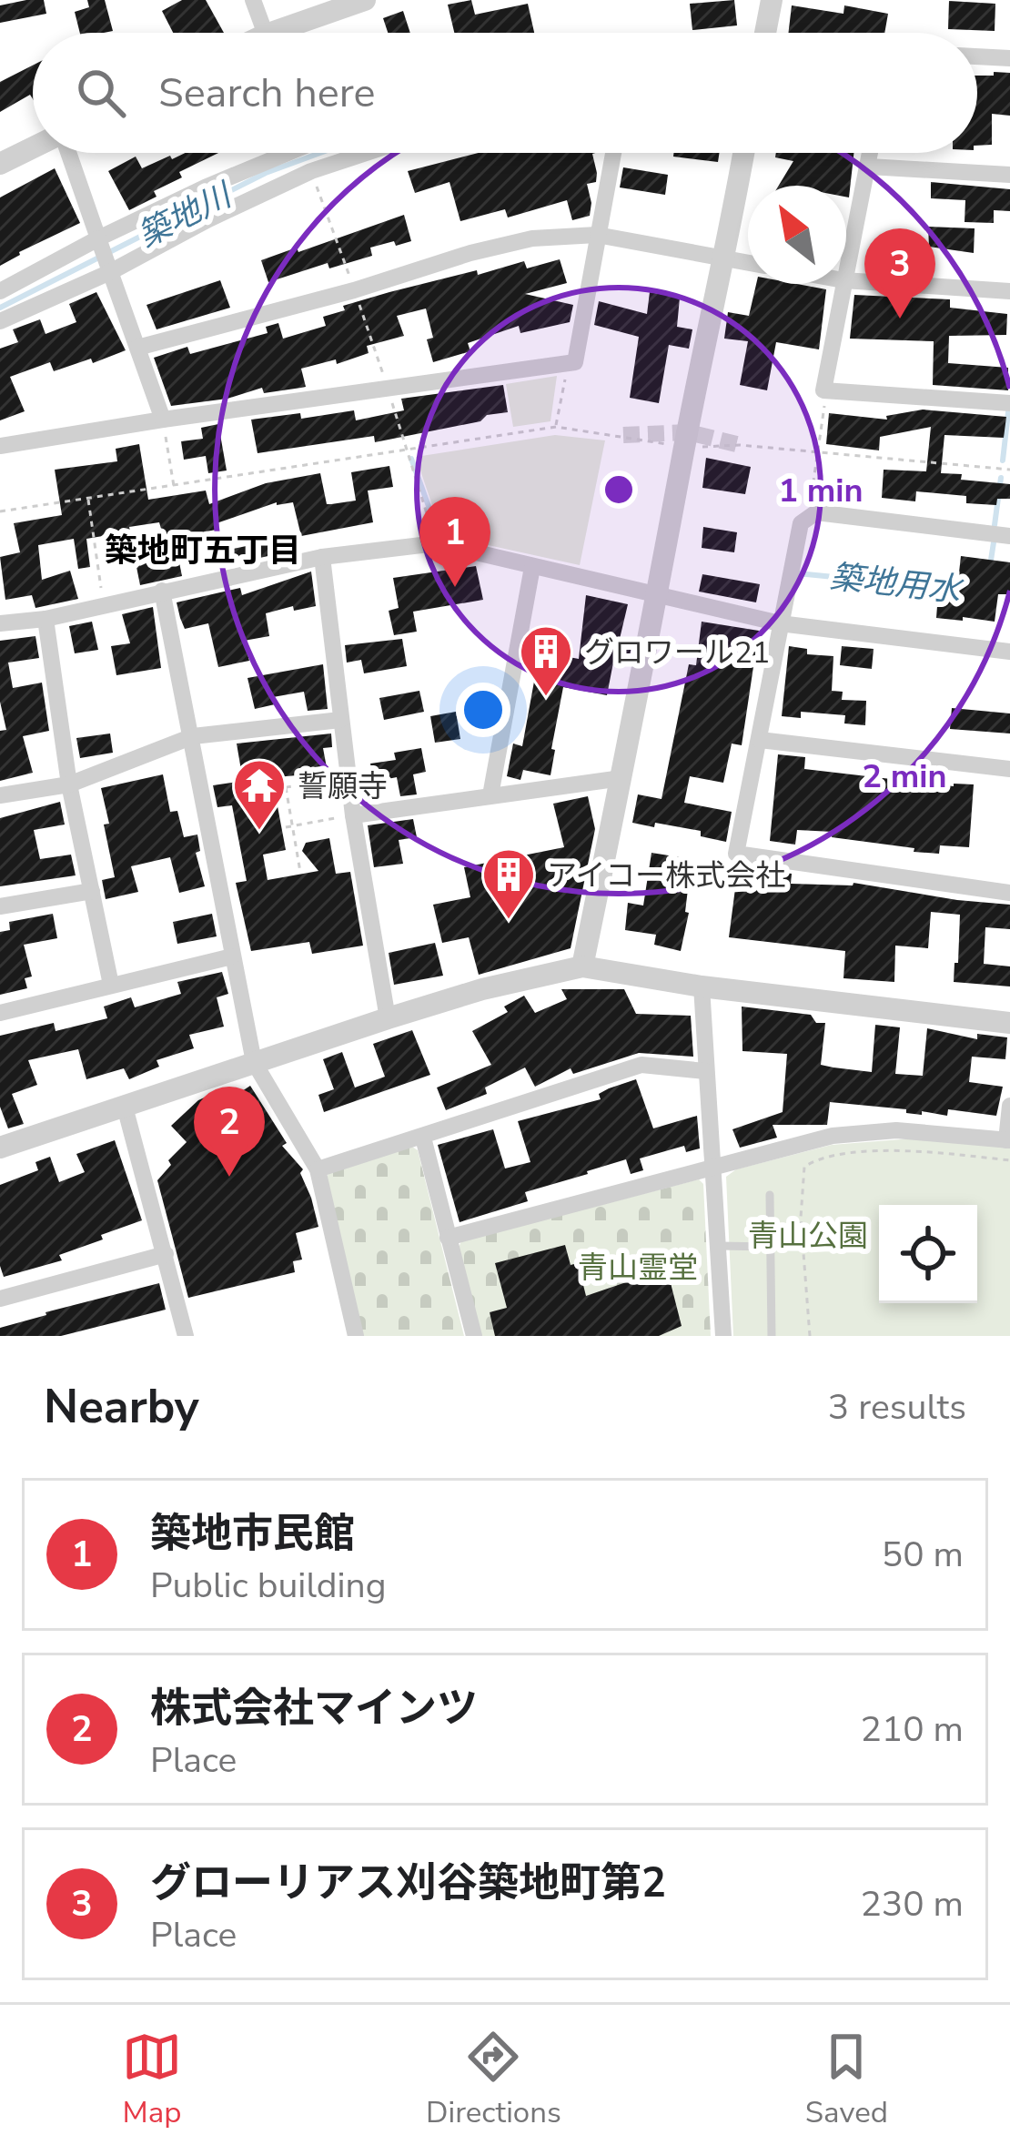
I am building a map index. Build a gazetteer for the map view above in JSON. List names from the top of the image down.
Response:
{
  "districts": ["築地町五丁目"],
  "water": ["築地川", "築地用水"],
  "parks": ["青山公園", "青山霊堂"],
  "places": {
    "building": ["グロワール21", "アイコー株式会社"],
    "temple": ["誓願寺"]
  },
  "north": "top left",
  "page": {
    "search": "Search here",
    "pins": ["3", "1", "2"],
    "heading": ["Nearby", "3 results"],
    "list": [
      {
        "mark": "1",
        "name": "築地市民館",
        "note": "Public building",
        "value": "50 m"
      },
      {
        "mark": "2",
        "name": "株式会社マインツ",
        "note": "Place",
        "value": "210 m"
      },
      {
        "mark": "3",
        "name": "グローリアス刈谷築地町第2",
        "note": "Place",
        "value": "230 m"
      }
    ],
    "nav": ["Map", "Directions", "Saved"]
  },
  "rings": ["1 min", "2 min"]
}
